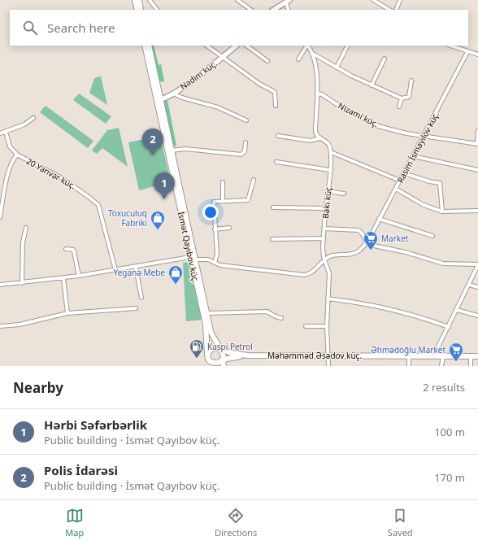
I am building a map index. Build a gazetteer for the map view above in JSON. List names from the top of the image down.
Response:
{
  "streets": {
    "main road": ["Nadim küç.", "İsmət Qayıbov küç.", "Məhəmməd Əsədov küç."],
    "street": [
      "Nizami küç.",
      "Rasim İsmayılov küç.",
      "20 Yanvar küç.",
      "Bakı küç."
    ]
  },
  "crossings": [
    ["Nadim küç.", "İsmət Qayıbov küç."],
    ["Nizami küç.", "Rasim İsmayılov küç."],
    ["Rasim İsmayılov küç.", "İsmət Qayıbov küç."],
    ["Bakı küç.", "İsmət Qayıbov küç."],
    ["Bakı küç.", "Məhəmməd Əsədov küç."]
  ],
  "places": {
    "shop": ["Toxuculuq Fabriki", "Yeganə Mebe"],
    "supermarket": ["Market", "Əhmədoğlu Market"],
    "fuel station": ["Kaspi Petrol"]
  },
  "page": {
    "search": "Search here",
    "pins": ["2", "1"],
    "heading": ["Nearby", "2 results"],
    "list": [
      {
        "mark": "1",
        "name": "Hərbi Səfərbərlik",
        "note": "Public building · İsmət Qayıbov küç.",
        "value": "100 m"
      },
      {
        "mark": "2",
        "name": "Polis İdarəsi",
        "note": "Public building · İsmət Qayıbov küç.",
        "value": "170 m"
      }
    ],
    "nav": ["Map", "Directions", "Saved"]
  }
}
